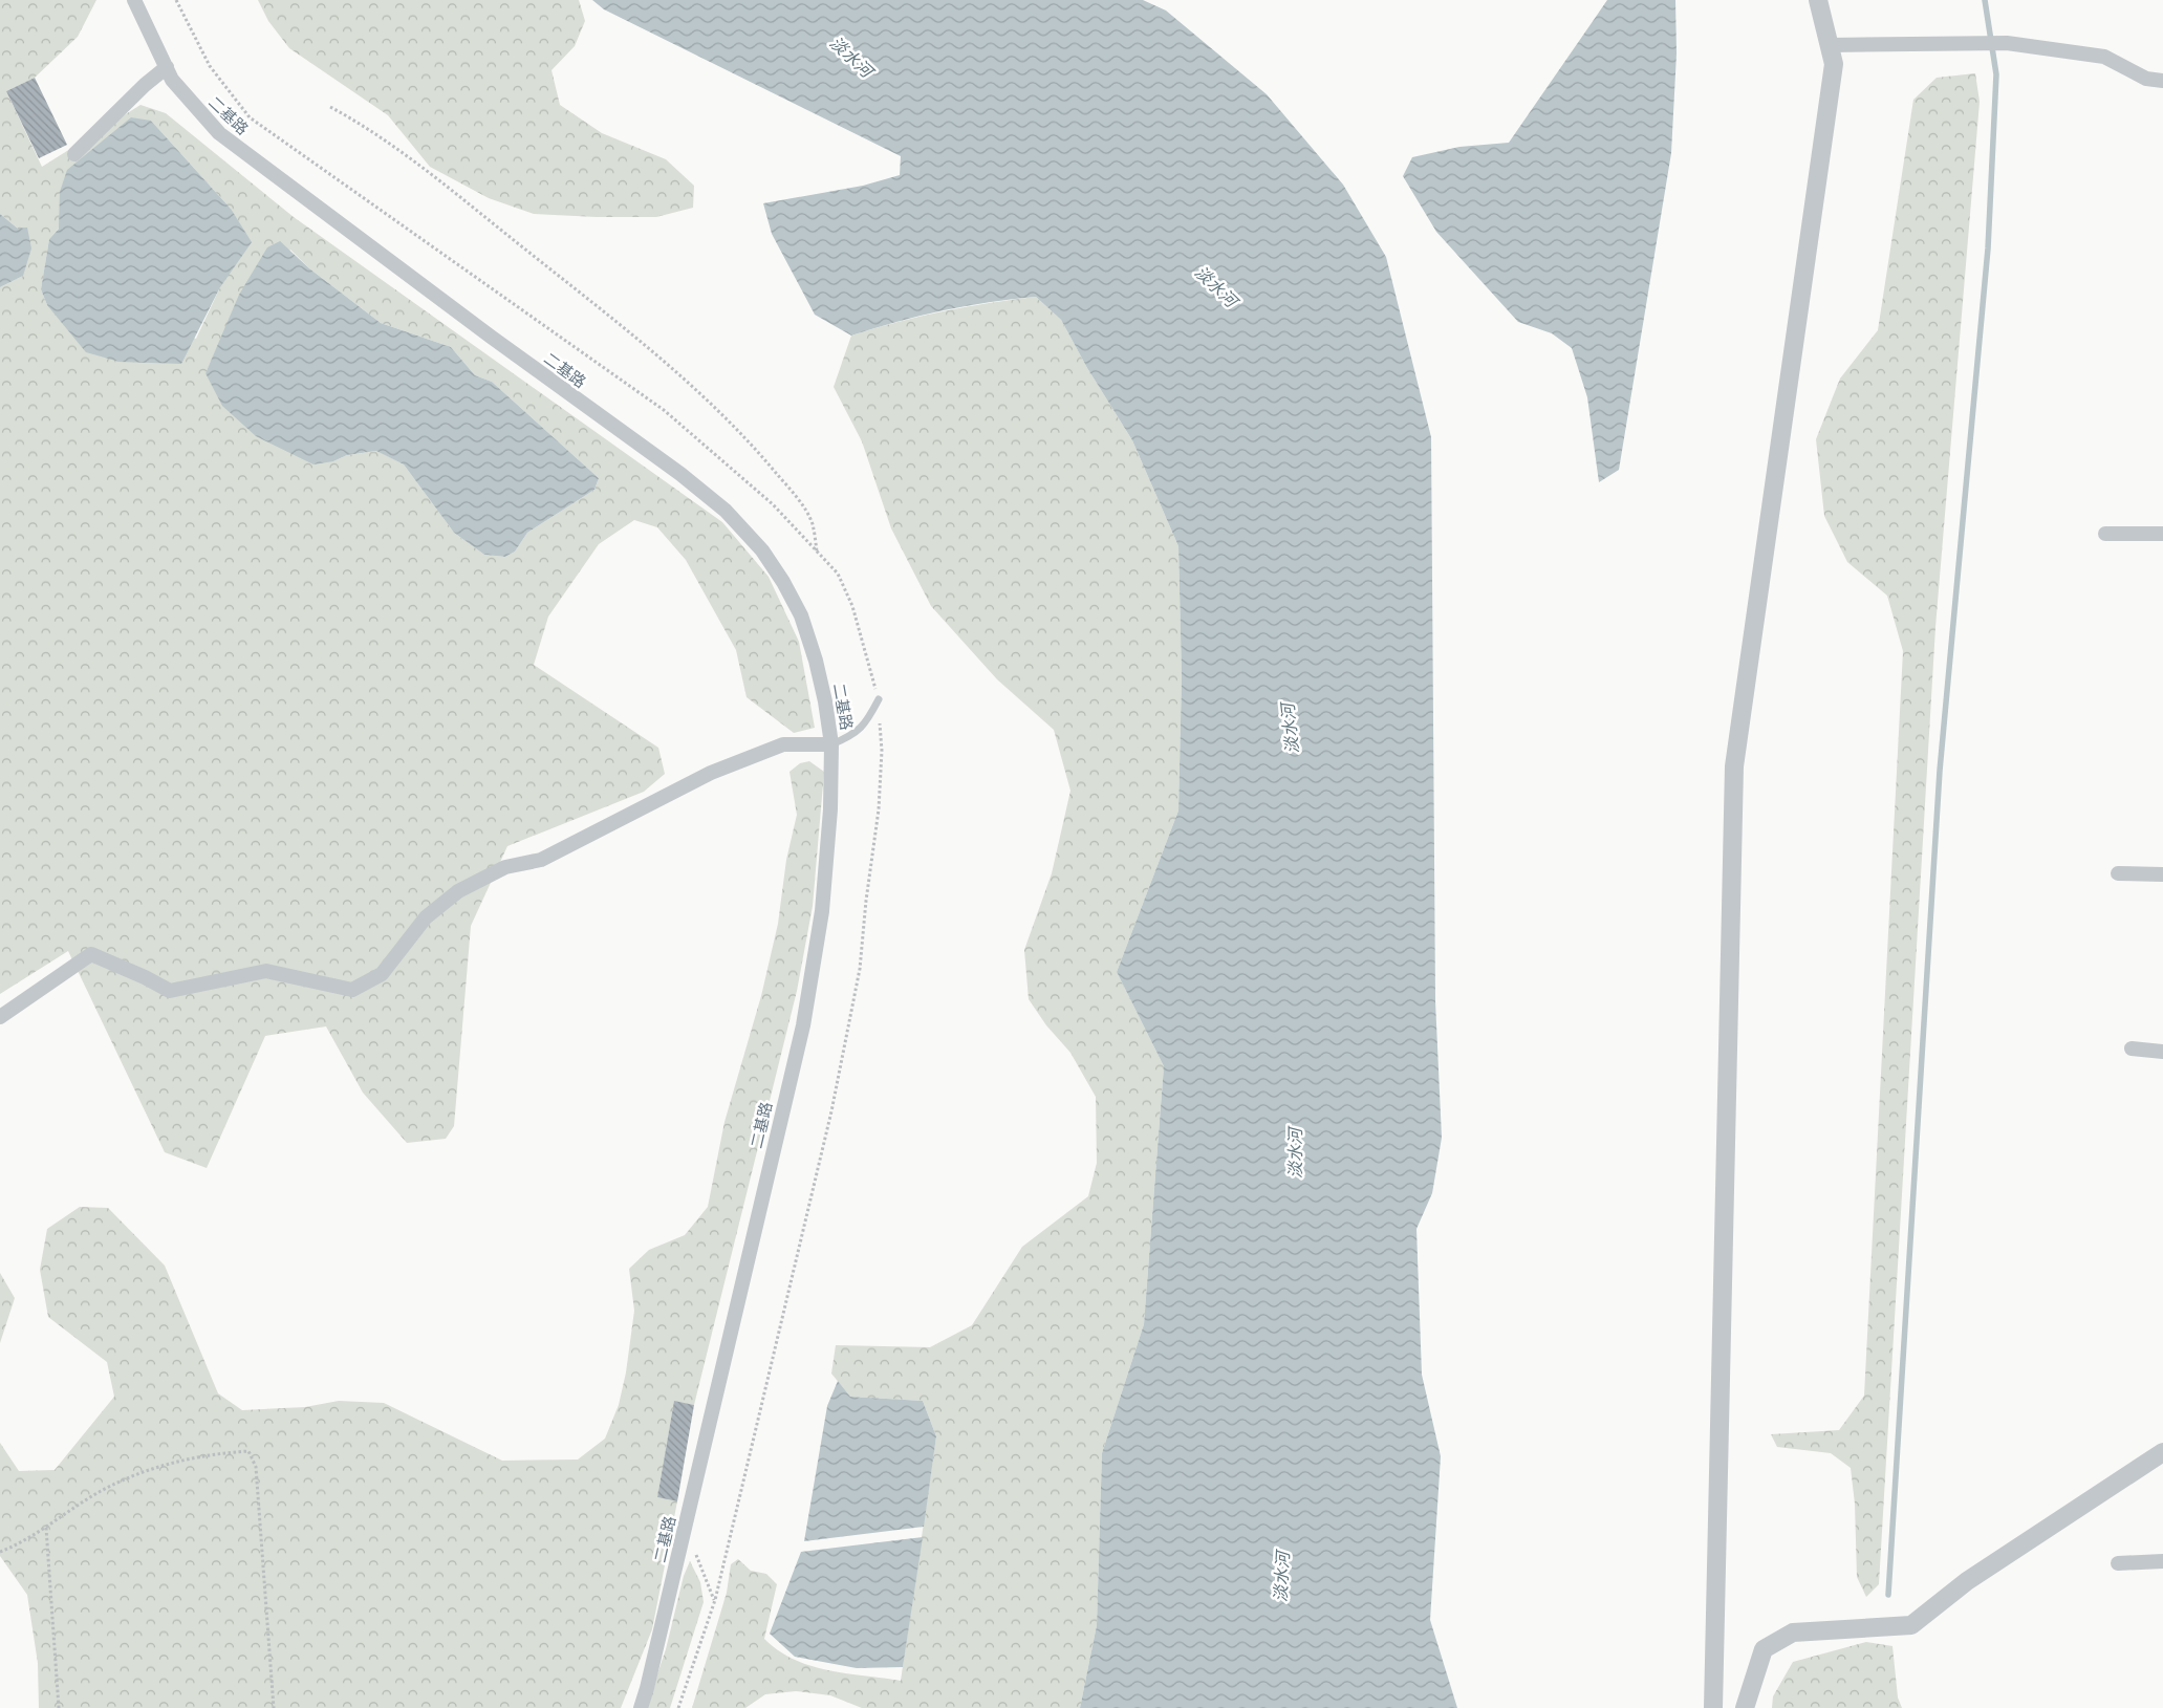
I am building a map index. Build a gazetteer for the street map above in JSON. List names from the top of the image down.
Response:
{
  "streets": {
    "street": ["二基路"]
  },
  "water": ["淡水河"]
}
